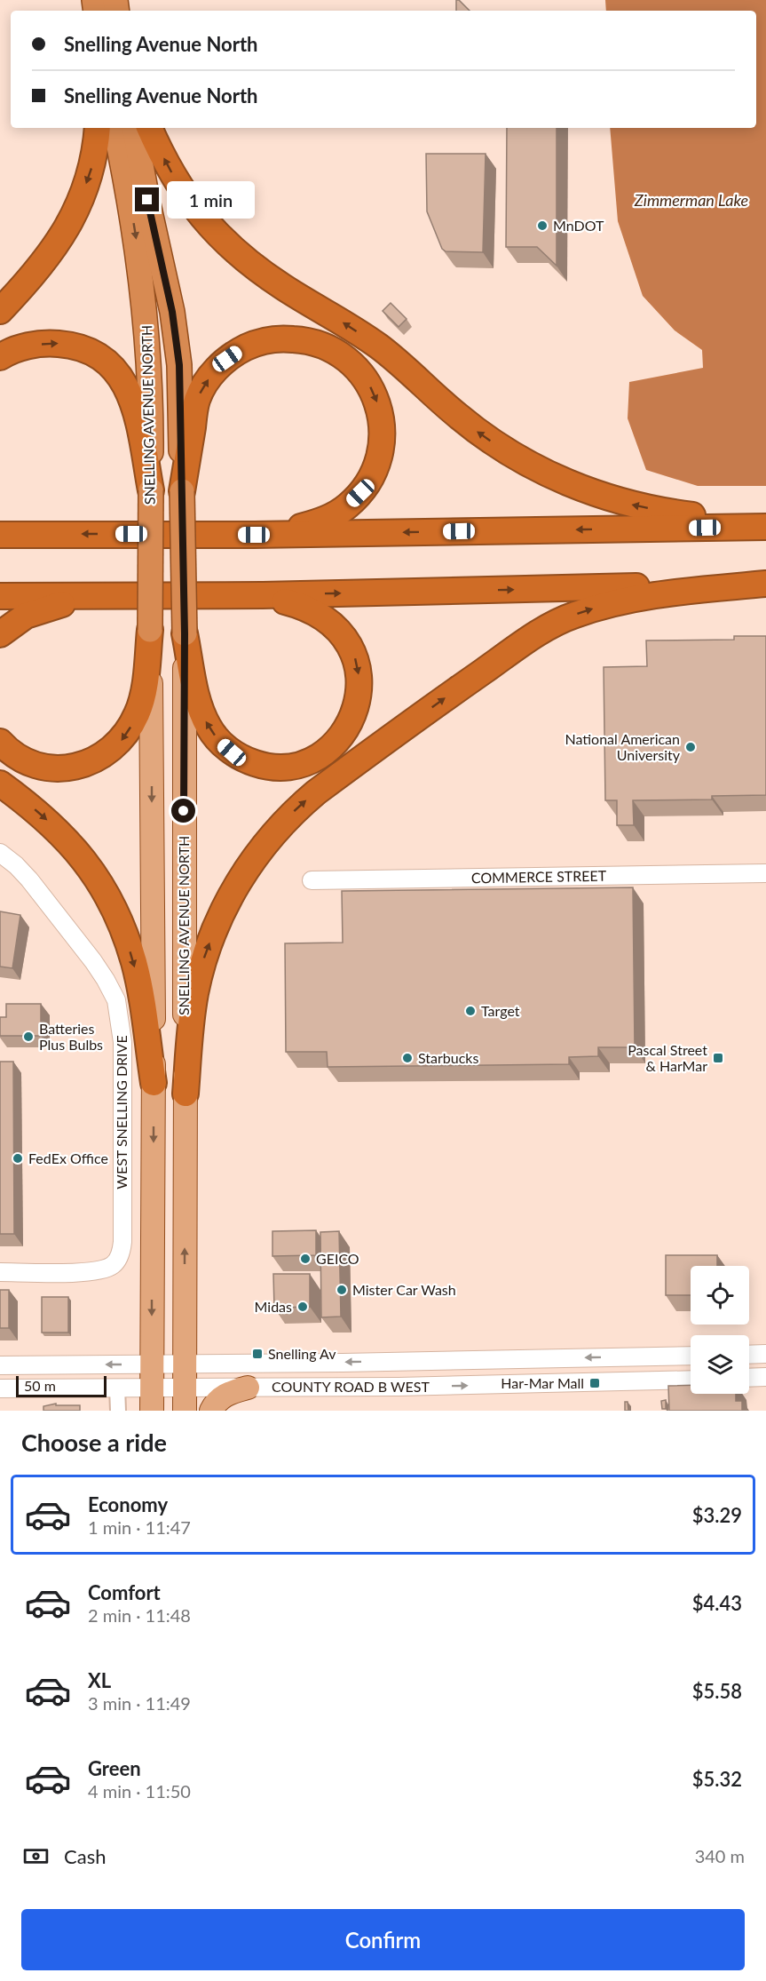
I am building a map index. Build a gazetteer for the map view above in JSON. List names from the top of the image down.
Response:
{
  "streets": {
    "highway": ["SNELLING AVENUE NORTH"],
    "street": ["COMMERCE STREET", "WEST SNELLING DRIVE", "COUNTY ROAD B WEST"]
  },
  "crossings": [
    ["SNELLING AVENUE NORTH", "COUNTY ROAD B WEST"]
  ],
  "water": ["Zimmerman Lake"],
  "places": {
    "other": [
      "MnDOT",
      "National American University",
      "Target",
      "Batteries Plus Bulbs",
      "Starbucks",
      "FedEx Office",
      "GEICO",
      "Mister Car Wash",
      "Midas"
    ],
    "transit": ["Pascal Street & HarMar", "Snelling Av", "Har-Mar Mall"]
  },
  "scale_bar": "50 m",
  "page": {
    "banner": ["Snelling Avenue North", "Snelling Avenue North"],
    "bubble": "1 min",
    "scale": "50 m",
    "heading": "Choose a ride",
    "list": [
      {
        "name": "Economy",
        "note": "1 min · 11:47",
        "value": "$3.29"
      },
      {
        "name": "Comfort",
        "note": "2 min · 11:48",
        "value": "$4.43"
      },
      {
        "name": "XL",
        "note": "3 min · 11:49",
        "value": "$5.58"
      },
      {
        "name": "Green",
        "note": "4 min · 11:50",
        "value": "$5.32"
      }
    ],
    "pay": ["Cash", "340 m"],
    "buttons": "Confirm"
  }
}
